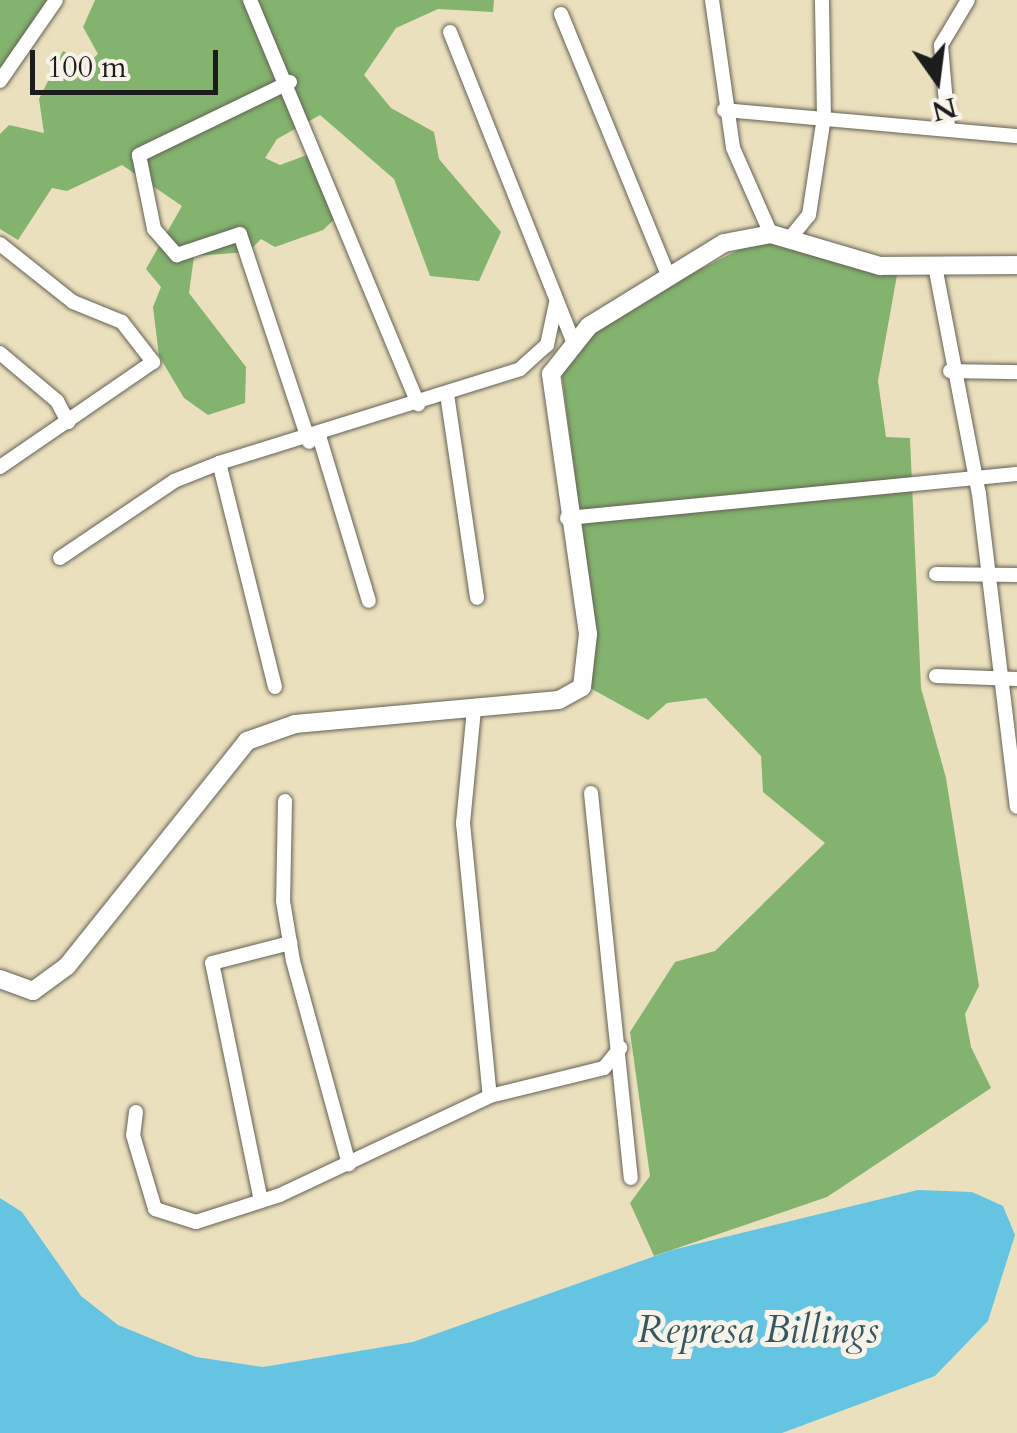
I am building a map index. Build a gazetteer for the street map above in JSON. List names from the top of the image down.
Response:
{
  "water": ["Represa Billings"],
  "scale_bar": "100 m",
  "north": "bottom"
}
